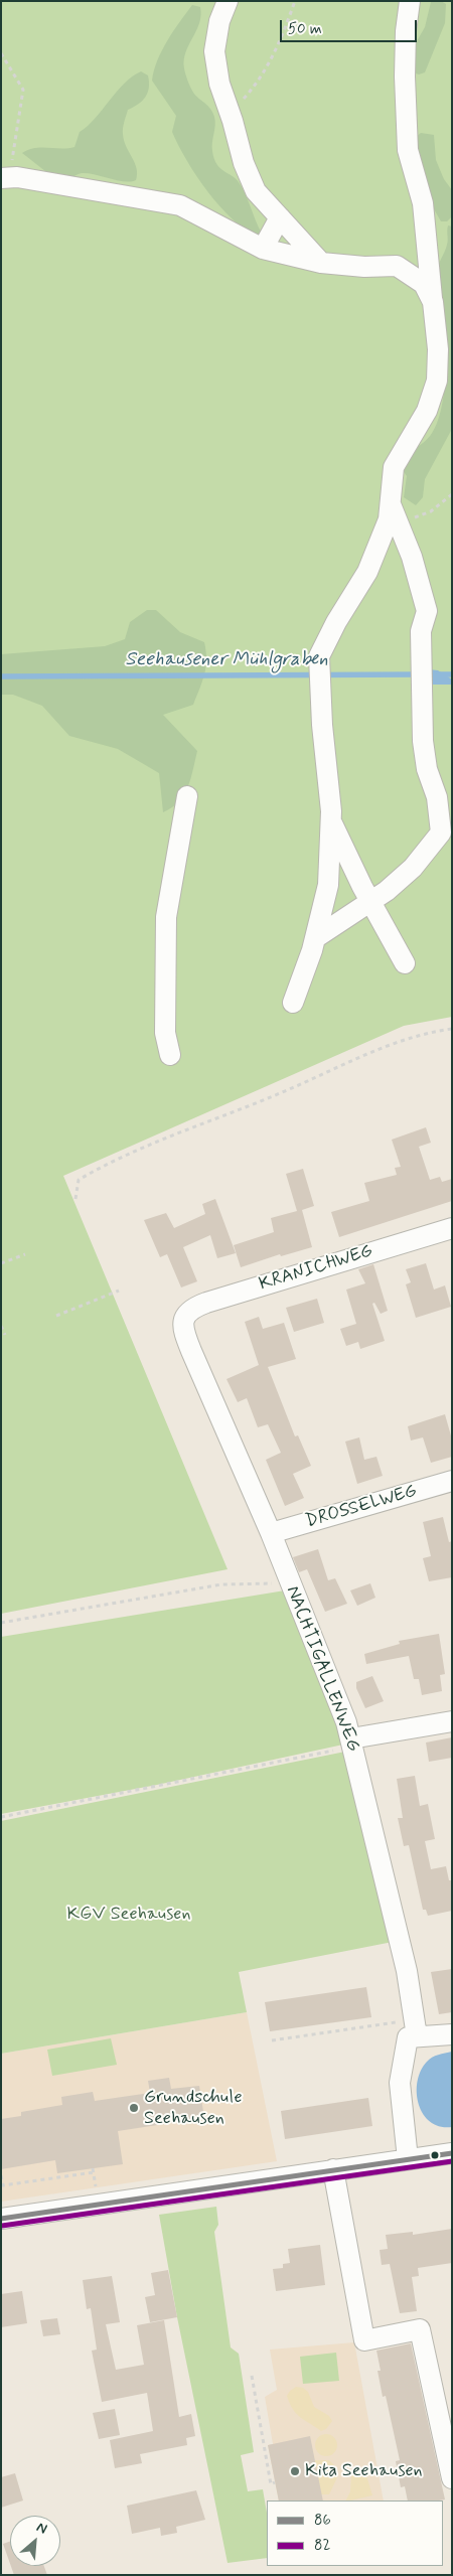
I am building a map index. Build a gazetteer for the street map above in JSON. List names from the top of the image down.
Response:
{
  "streets": {
    "street": ["KRANICHWEG", "DROSSELWEG", "NACHTIGALLENWEG"]
  },
  "crossings": [
    ["KRANICHWEG", "NACHTIGALLENWEG"],
    ["DROSSELWEG", "NACHTIGALLENWEG"]
  ],
  "water": ["Seehausener Mühlgraben"],
  "parks": ["KGV Seehausen"],
  "places": ["Grundschule Seehausen", "Kita Seehausen"],
  "lines": ["transit line 86", "transit line 82"],
  "legend": ["86", "82"],
  "scale_bar": "50 m",
  "north": "top right"
}
